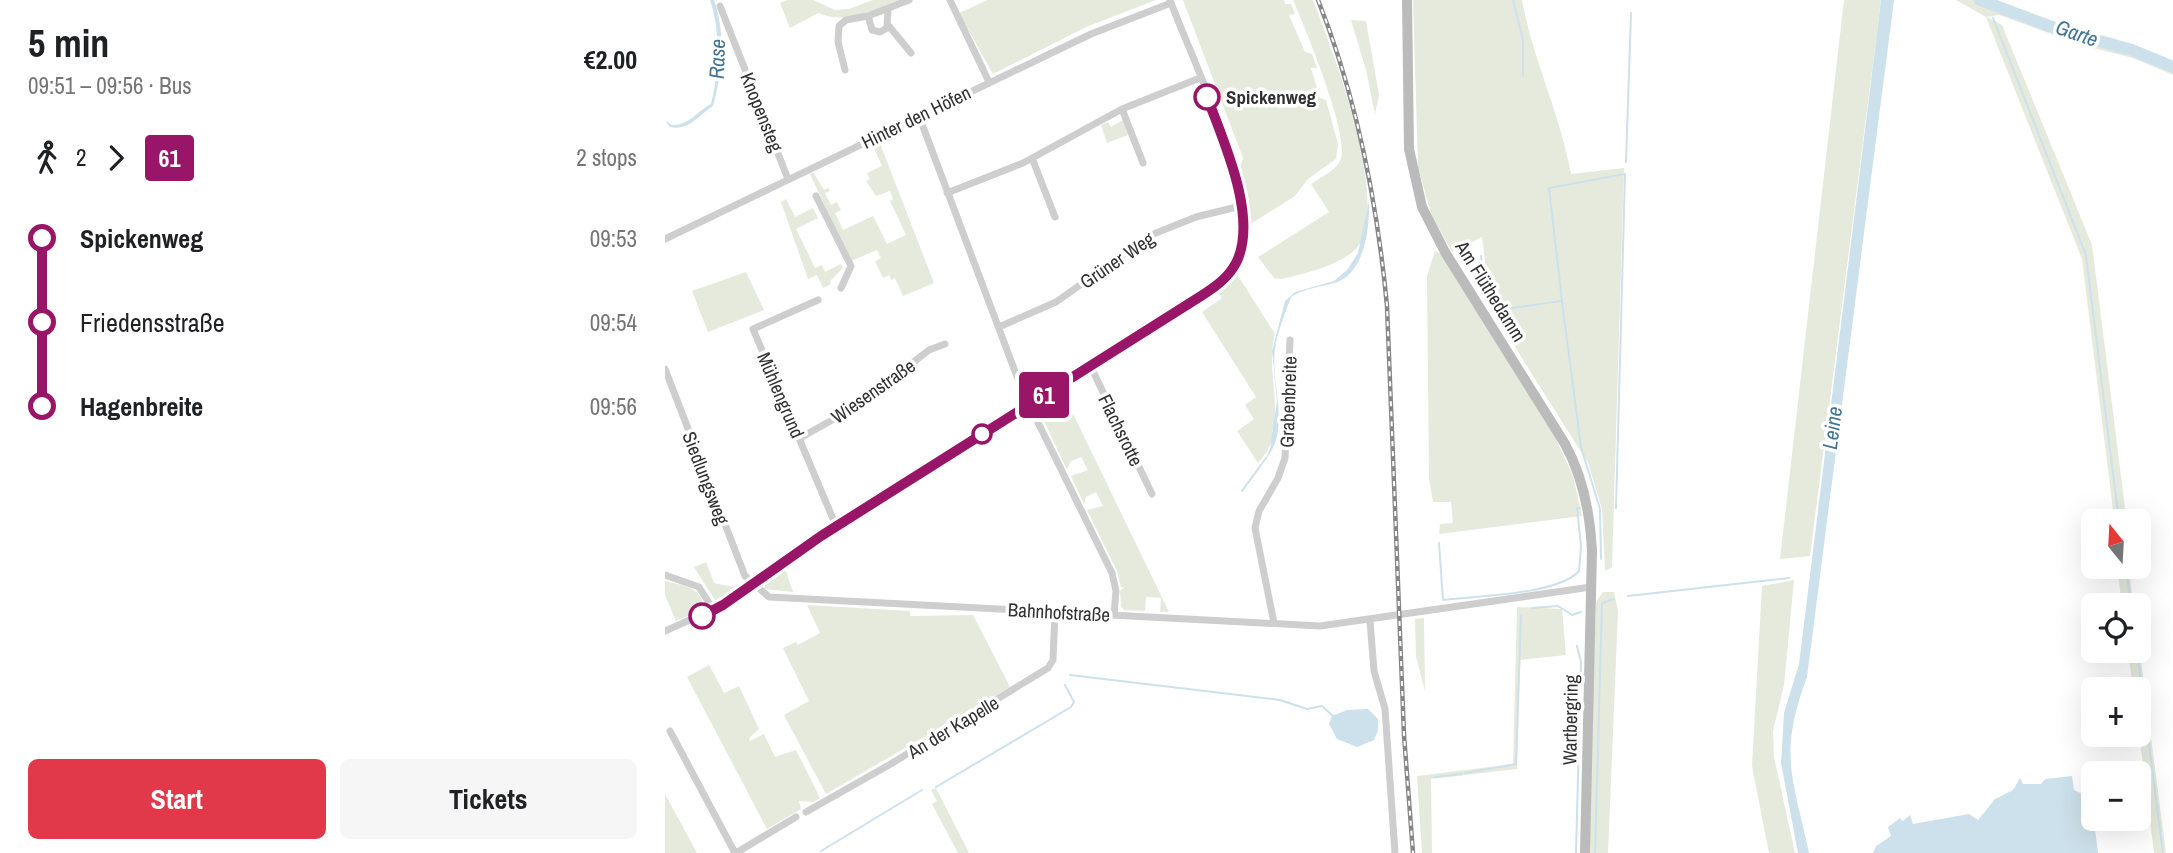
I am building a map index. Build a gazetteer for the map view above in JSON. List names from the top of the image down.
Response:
{
  "streets": {
    "main road": ["Am Flüthedamm", "Wartbergring"],
    "street": [
      "Knopensteg",
      "Hinter den Höfen",
      "Grüner Weg",
      "Wiesenstraße",
      "Mühlengrund",
      "Grabenbreite",
      "Flachsrotte",
      "Siedlungsweg",
      "Bahnhofstraße",
      "An der Kapelle"
    ]
  },
  "crossings": [
    ["Knopensteg", "Hinter den Höfen"],
    ["Am Flüthedamm", "Bahnhofstraße"],
    ["Am Flüthedamm", "Wartbergring"],
    ["Wiesenstraße", "Mühlengrund"],
    ["Grabenbreite", "Bahnhofstraße"],
    ["Siedlungsweg", "Bahnhofstraße"],
    ["Bahnhofstraße", "Wartbergring"],
    ["Bahnhofstraße", "An der Kapelle"]
  ],
  "water": ["Garte", "Rase", "Leine"],
  "places": ["Spickenweg"],
  "lines": ["bus line 61"],
  "north": "top",
  "page": {
    "heading": ["5 min", "09:51 – 09:56 · Bus", "€2.00"],
    "on_map": "61",
    "legs": ["2", "61", "2 stops"],
    "list": [
      {
        "name": "Spickenweg",
        "value": "09:53"
      },
      {
        "name": "Friedensstraße",
        "value": "09:54"
      },
      {
        "name": "Hagenbreite",
        "value": "09:56"
      }
    ],
    "map_buttons": ["+", "−"],
    "buttons": ["Start", "Tickets"]
  }
}
